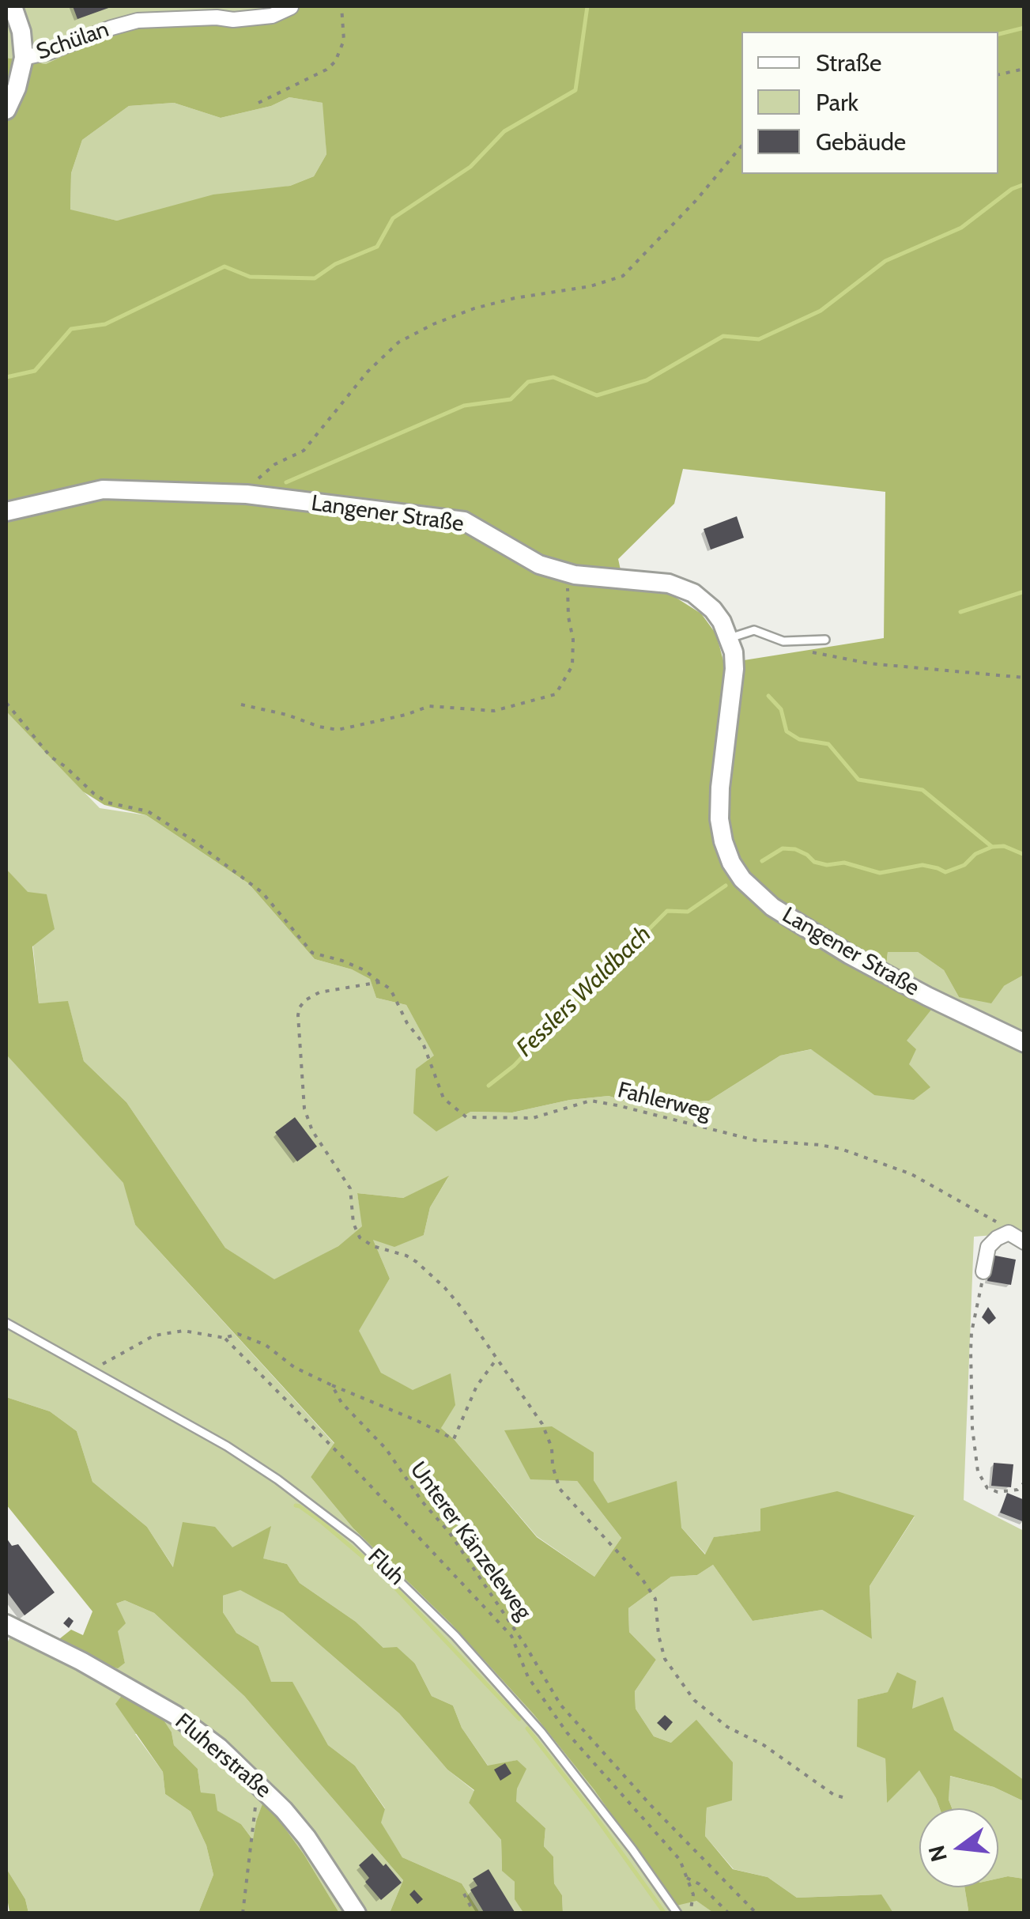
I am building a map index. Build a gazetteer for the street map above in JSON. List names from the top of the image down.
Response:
{
  "streets": {
    "main road": ["Langener Straße", "Fluherstraße"],
    "street": ["Schülan"],
    "lane": ["Fluh"],
    "path": ["Fahlerweg", "Unterer Känzeleweg"]
  },
  "crossings": [
    ["Unterer Känzeleweg", "Fluh"]
  ],
  "water": ["Fesslers Waldbach"],
  "legend": ["Straße", "Park", "Gebäude"],
  "north": "left"
}
